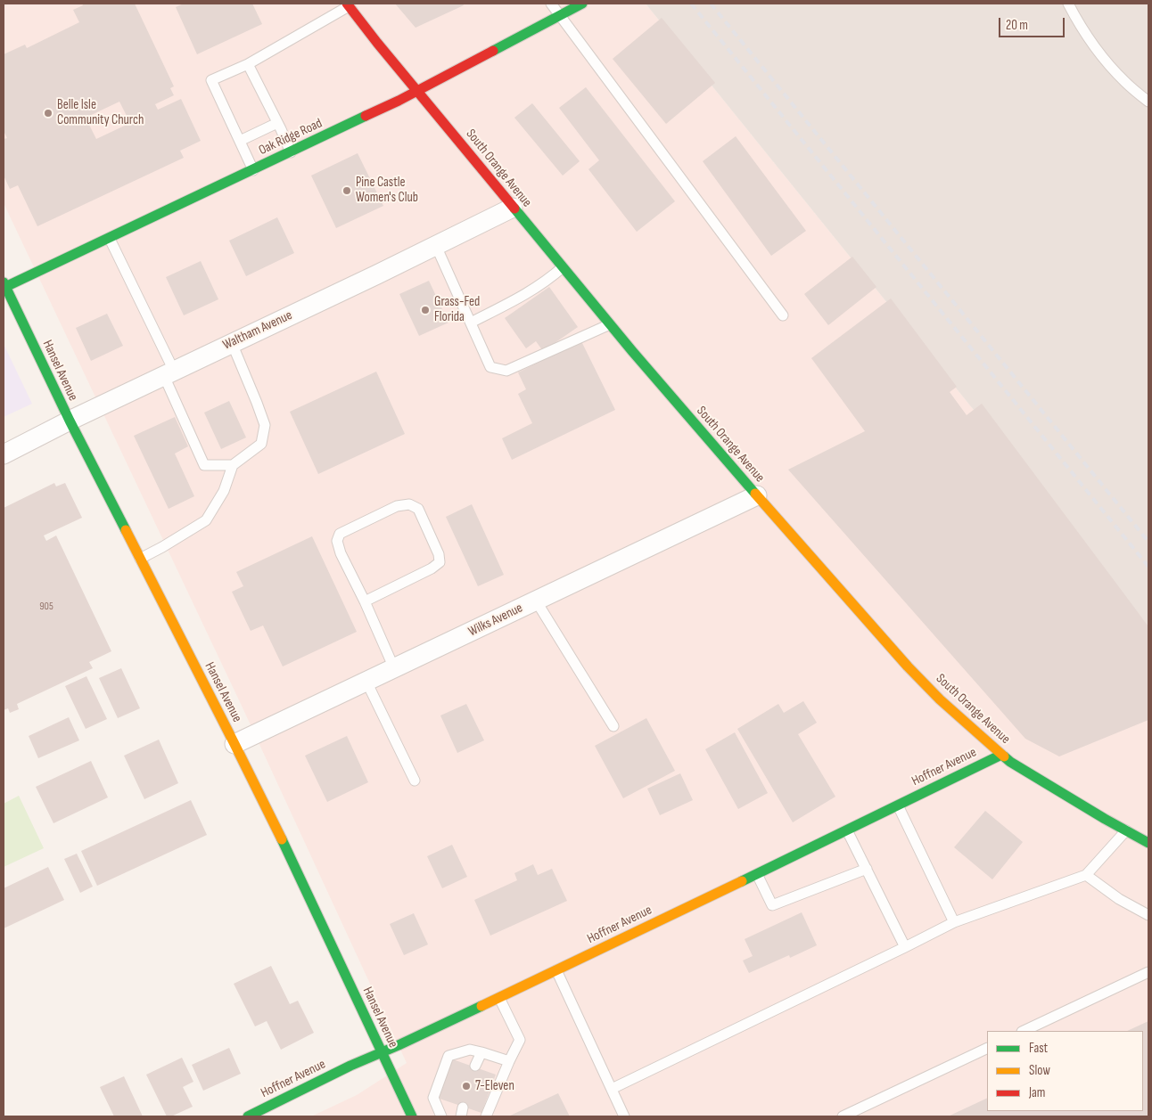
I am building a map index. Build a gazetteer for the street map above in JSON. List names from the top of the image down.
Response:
{
  "streets": {
    "main road": [
      "Oak Ridge Road",
      "South Orange Avenue",
      "Hansel Avenue",
      "Hoffner Avenue"
    ],
    "street": ["Waltham Avenue", "Wilks Avenue"]
  },
  "crossings": [
    ["Oak Ridge Road", "South Orange Avenue"],
    ["Oak Ridge Road", "Hansel Avenue"],
    ["South Orange Avenue", "Waltham Avenue"],
    ["South Orange Avenue", "Wilks Avenue"],
    ["South Orange Avenue", "Hoffner Avenue"],
    ["Waltham Avenue", "Hansel Avenue"],
    ["Hansel Avenue", "Wilks Avenue"],
    ["Hansel Avenue", "Hoffner Avenue"]
  ],
  "places": [
    "Belle Isle Community Church",
    "Pine Castle Women's Club",
    "Grass-Fed Florida",
    "7-Eleven"
  ],
  "house_numbers": ["905"],
  "legend": ["Fast", "Slow", "Jam"],
  "scale_bar": "20 m"
}
